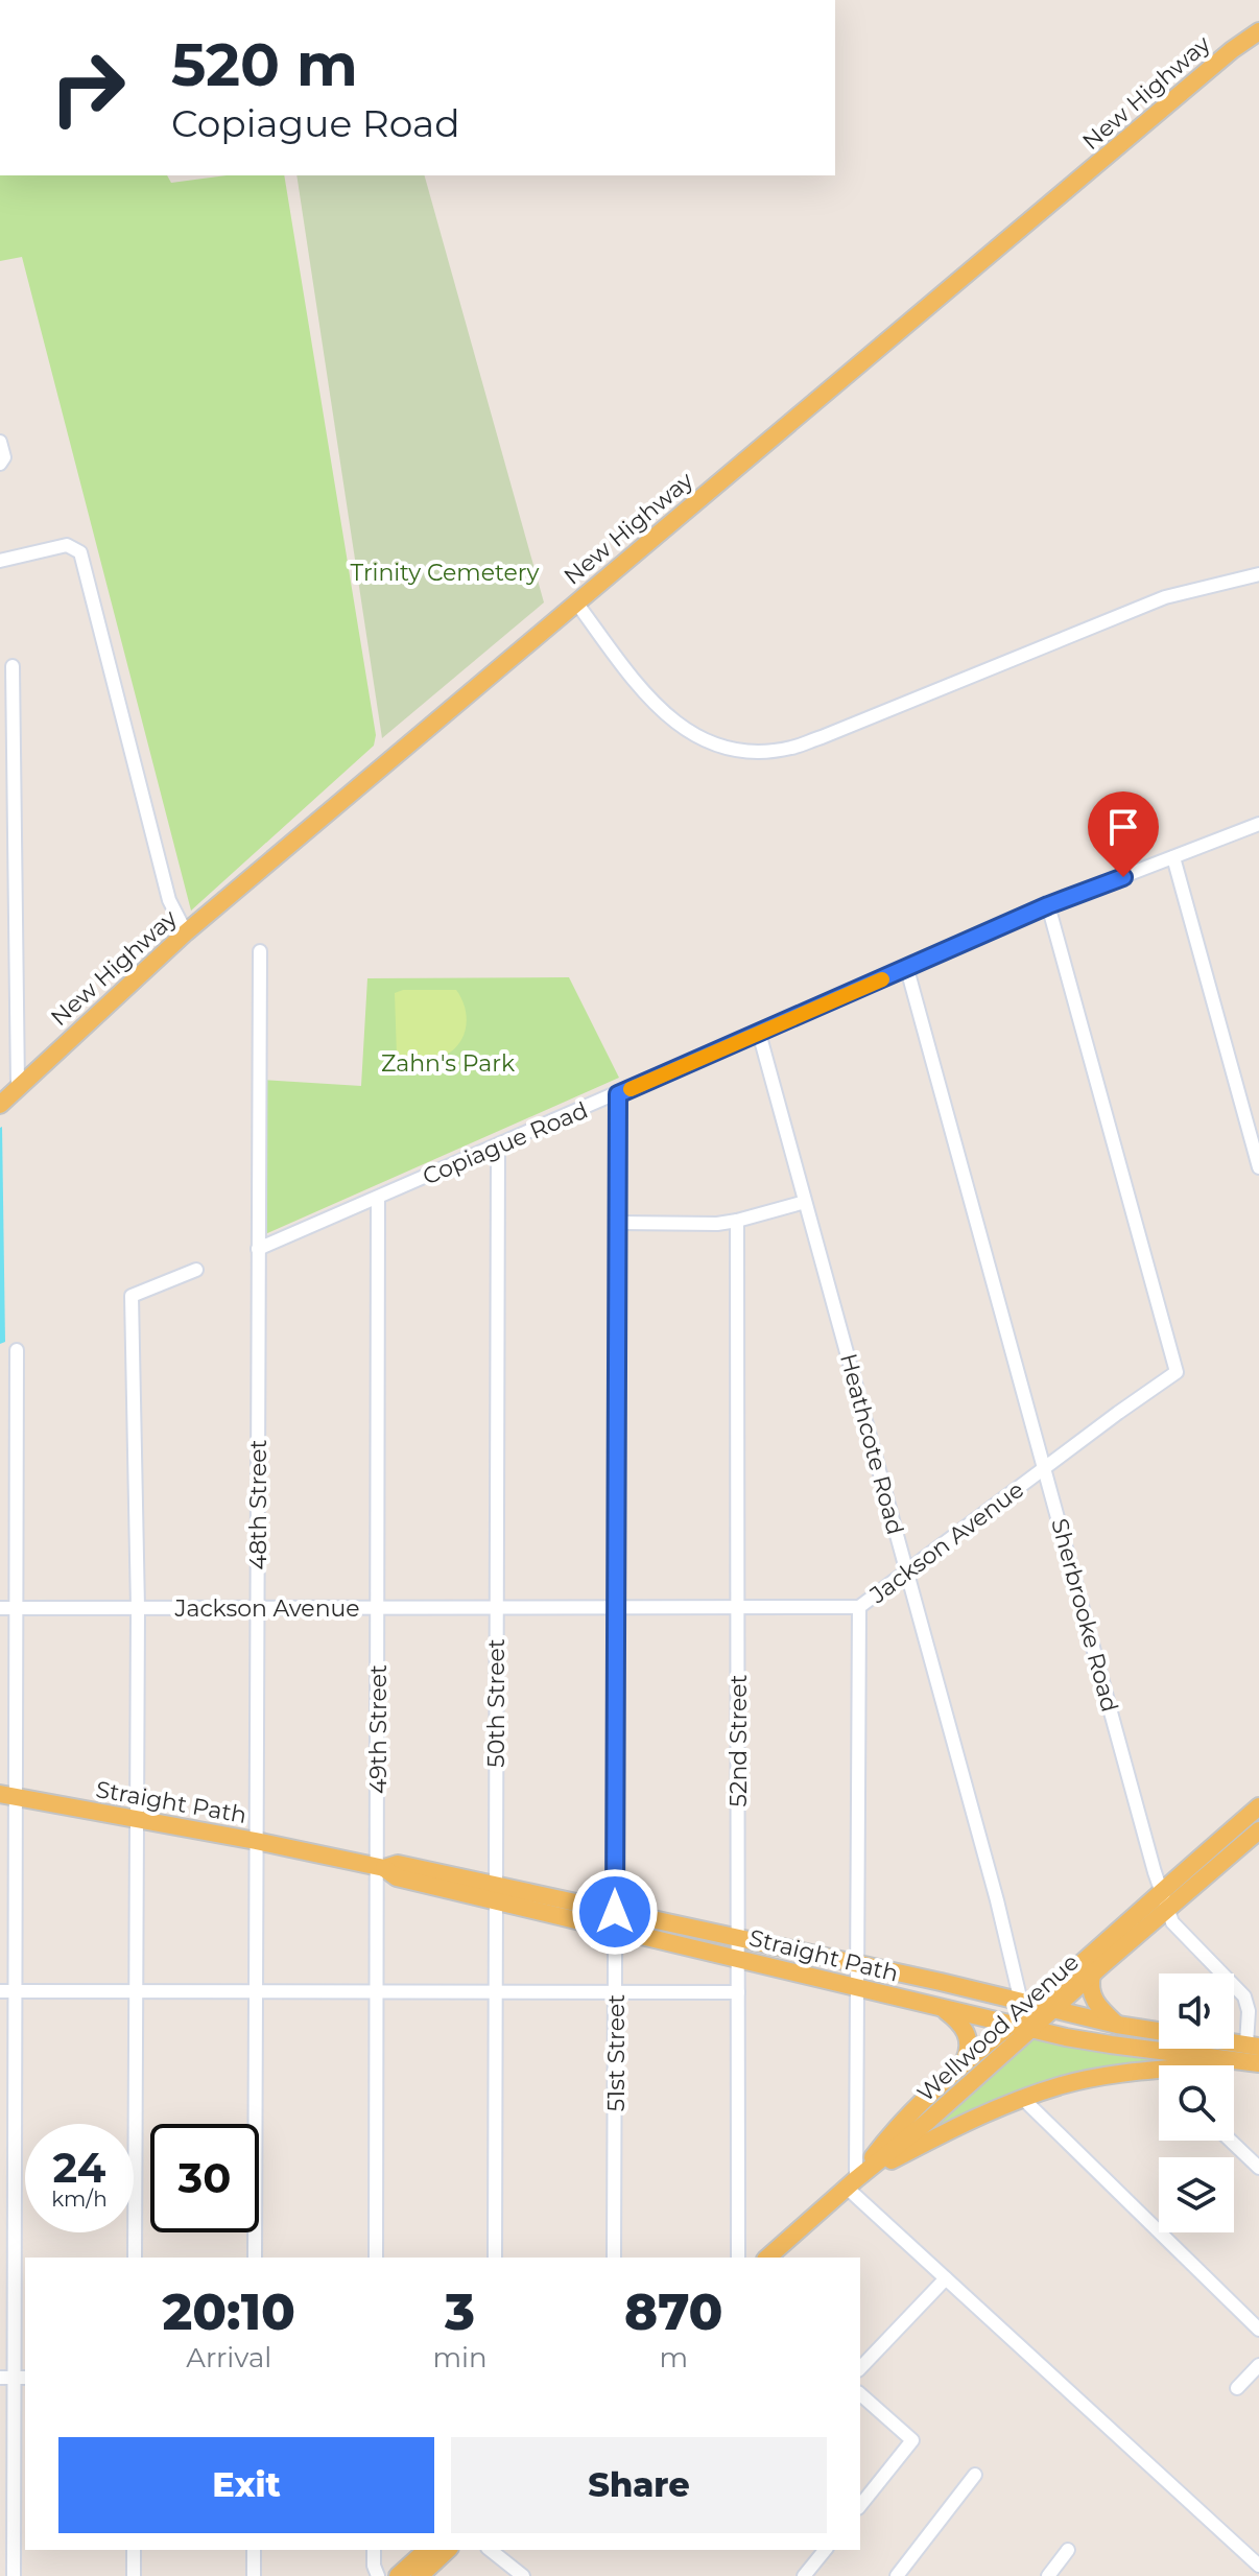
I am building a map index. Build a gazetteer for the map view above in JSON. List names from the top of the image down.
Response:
{
  "streets": {
    "main road": ["New Highway", "Straight Path", "Wellwood Avenue"],
    "street": [
      "Copiague Road",
      "Heathcote Road",
      "48th Street",
      "Jackson Avenue",
      "Sherbrooke Road",
      "50th Street",
      "49th Street",
      "52nd Street",
      "51st Street"
    ]
  },
  "crossings": [
    ["Copiague Road", "Heathcote Road"],
    ["Copiague Road", "48th Street"],
    ["Copiague Road", "Jackson Avenue"],
    ["Copiague Road", "Sherbrooke Road"],
    ["Copiague Road", "50th Street"],
    ["Copiague Road", "49th Street"],
    ["Copiague Road", "51st Street"],
    ["Heathcote Road", "Jackson Avenue"],
    ["Heathcote Road", "Straight Path"],
    ["Heathcote Road", "Wellwood Avenue"],
    ["48th Street", "Jackson Avenue"],
    ["48th Street", "Straight Path"],
    ["Jackson Avenue", "Sherbrooke Road"],
    ["Jackson Avenue", "50th Street"],
    ["Jackson Avenue", "49th Street"],
    ["Jackson Avenue", "52nd Street"],
    ["Jackson Avenue", "51st Street"],
    ["Sherbrooke Road", "Straight Path"],
    ["Sherbrooke Road", "Wellwood Avenue"],
    ["50th Street", "Straight Path"],
    ["49th Street", "Straight Path"],
    ["52nd Street", "Straight Path"],
    ["Straight Path", "Wellwood Avenue"],
    ["Straight Path", "51st Street"]
  ],
  "parks": ["Trinity Cemetery", "Zahn's Park"],
  "page": {
    "turn": ["520 m", "Copiague Road"],
    "speed": "24 km/h",
    "limit": "30",
    "eta": [
      "20:10",
      "Arrival",
      "3",
      "min",
      "870",
      "m"
    ],
    "buttons": ["Exit", "Share"]
  }
}
